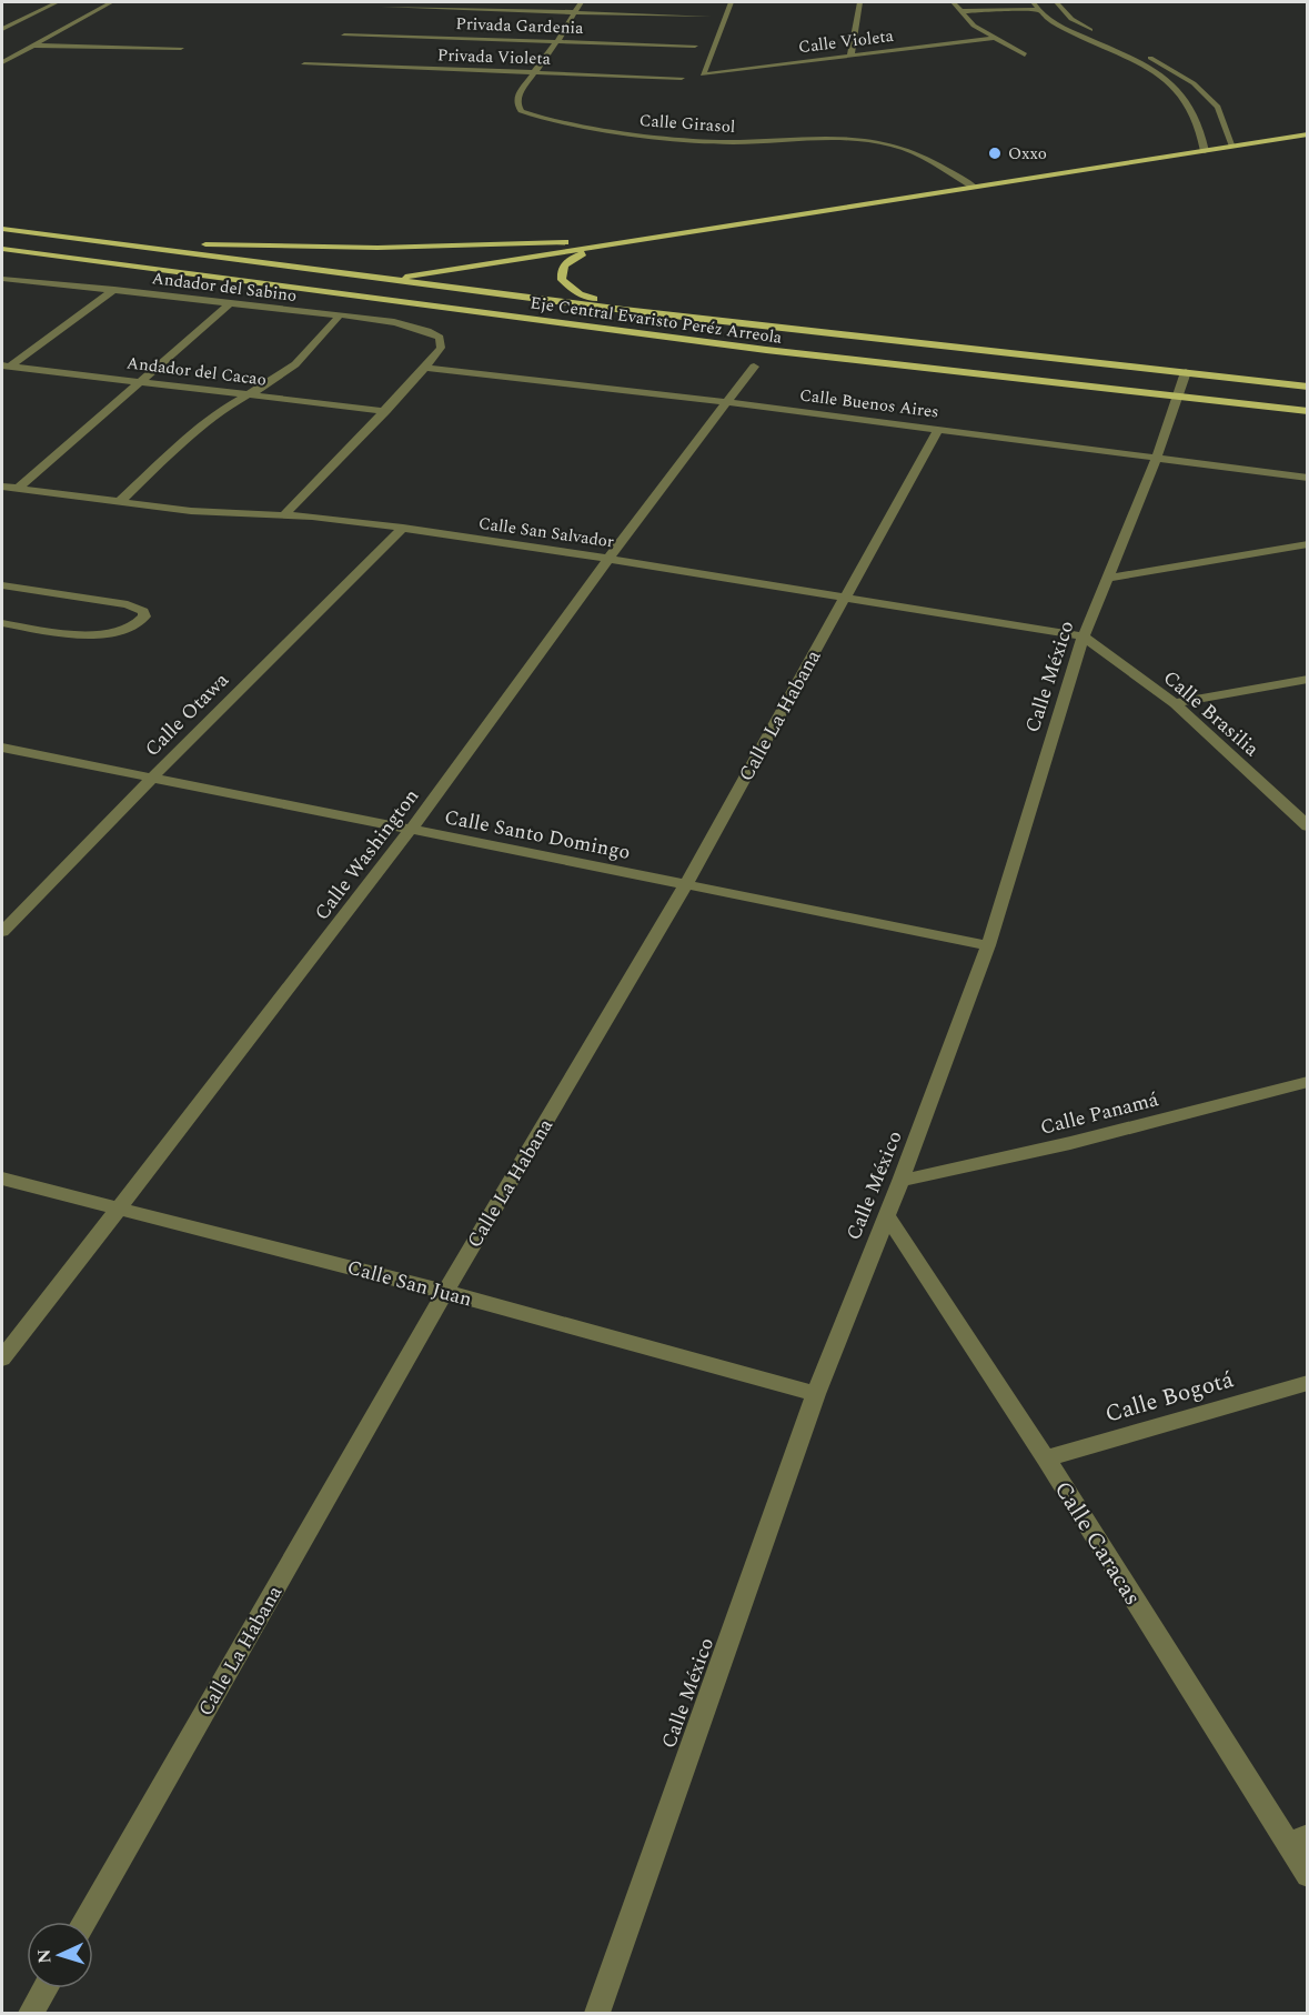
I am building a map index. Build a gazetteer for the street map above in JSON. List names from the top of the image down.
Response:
{
  "streets": {
    "main road": ["Eje Central Evaristo Peréz Arreola"],
    "street": [
      "Privada Gardenia",
      "Calle Violeta",
      "Privada Violeta",
      "Calle Girasol",
      "Andador del Sabino",
      "Andador del Cacao",
      "Calle Buenos Aires",
      "Calle San Salvador",
      "Calle México",
      "Calle Brasilia",
      "Calle Otawa",
      "Calle La Habana",
      "Calle Santo Domingo",
      "Calle Washington",
      "Calle Panamá",
      "Calle San Juan",
      "Calle Bogotá",
      "Calle Caracas"
    ]
  },
  "crossings": [
    ["Privada Gardenia", "Calle Girasol"],
    ["Privada Violeta", "Calle Girasol"],
    ["Andador del Sabino", "Calle Buenos Aires"],
    ["Eje Central Evaristo Peréz Arreola", "Calle México"],
    ["Calle Buenos Aires", "Calle México"],
    ["Calle Buenos Aires", "Calle La Habana"],
    ["Calle Buenos Aires", "Calle Washington"],
    ["Calle San Salvador", "Calle México"],
    ["Calle San Salvador", "Calle Brasilia"],
    ["Calle San Salvador", "Calle Otawa"],
    ["Calle San Salvador", "Calle La Habana"],
    ["Calle San Salvador", "Calle Washington"],
    ["Calle México", "Calle Brasilia"],
    ["Calle México", "Calle Santo Domingo"],
    ["Calle México", "Calle Panamá"],
    ["Calle México", "Calle San Juan"],
    ["Calle México", "Calle Caracas"],
    ["Calle Otawa", "Calle Santo Domingo"],
    ["Calle La Habana", "Calle Santo Domingo"],
    ["Calle La Habana", "Calle San Juan"],
    ["Calle Santo Domingo", "Calle Washington"],
    ["Calle Washington", "Calle San Juan"],
    ["Calle Bogotá", "Calle Caracas"]
  ],
  "places": ["Oxxo"],
  "north": "left"
}
